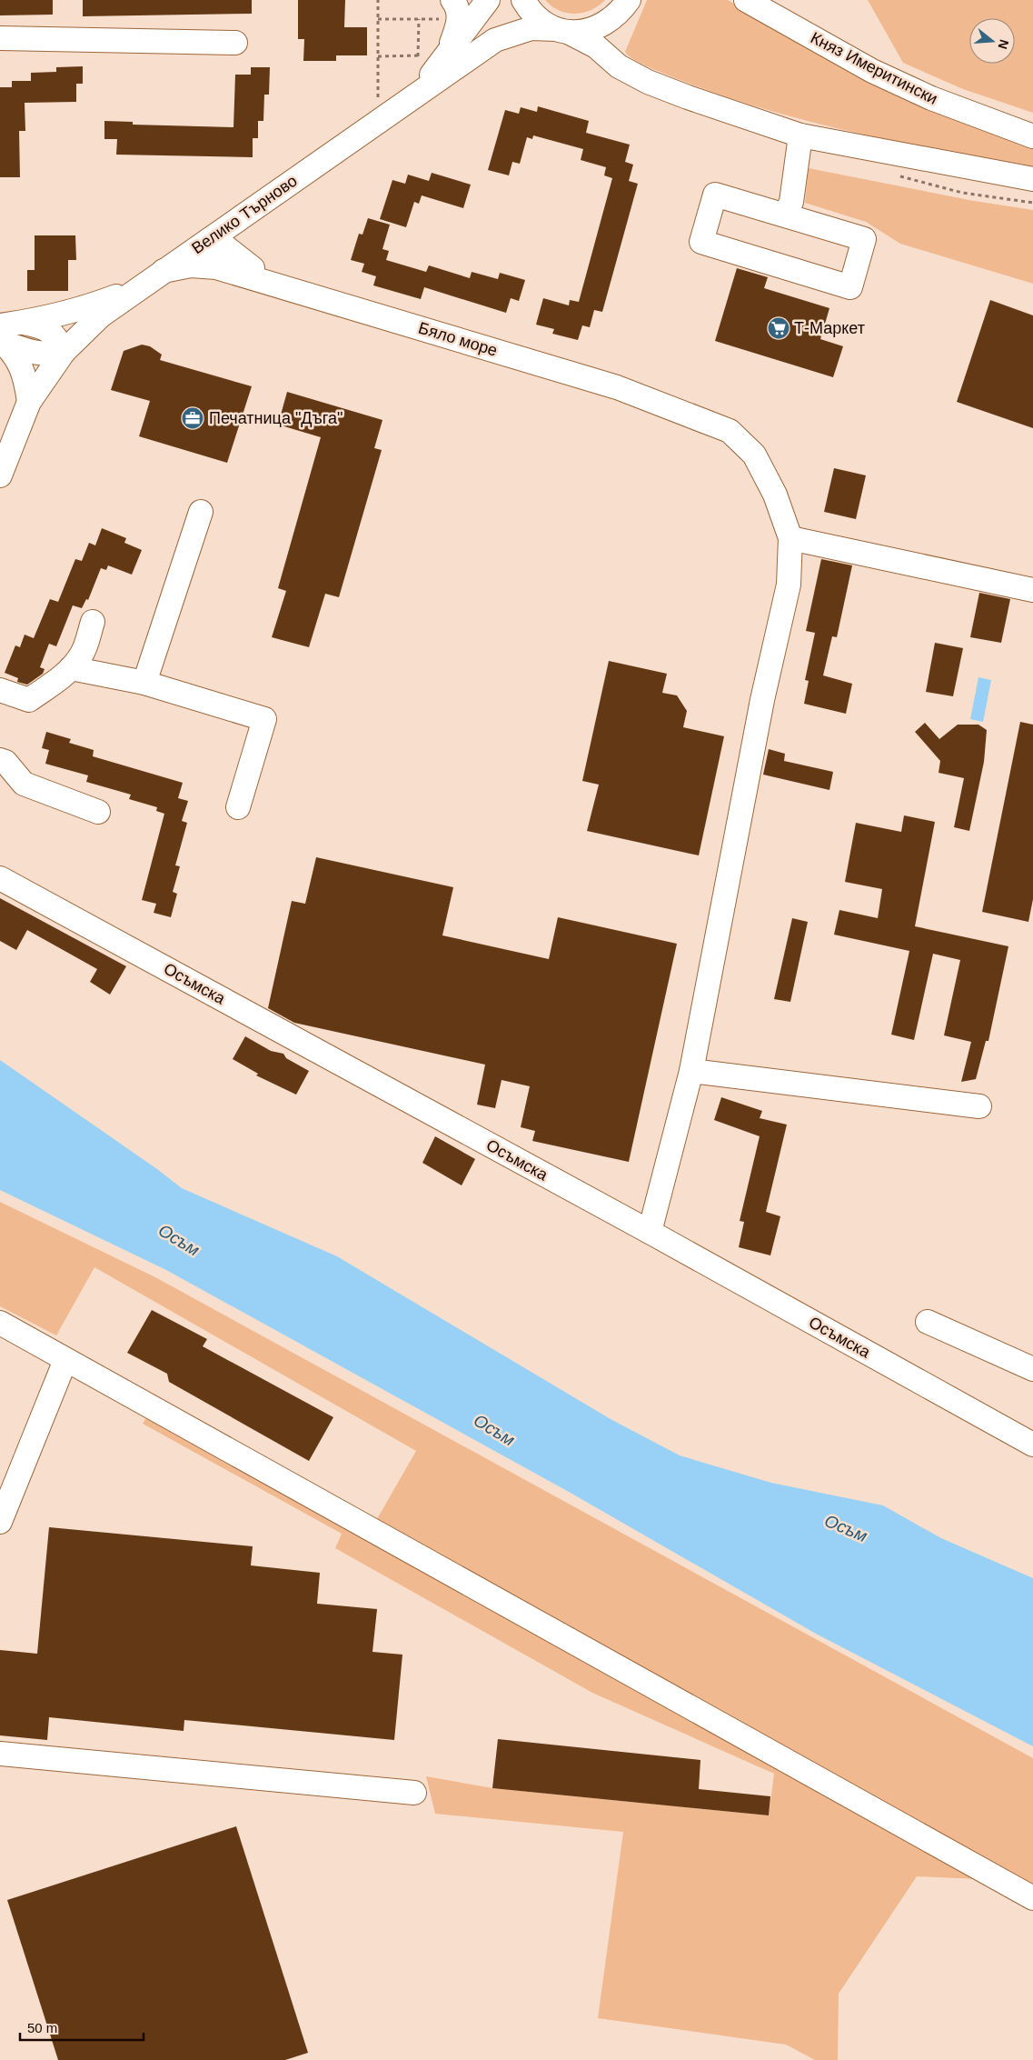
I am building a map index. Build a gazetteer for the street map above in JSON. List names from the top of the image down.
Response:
{
  "streets": {
    "street": [
      "Княз Имеритински",
      "Велико Търново",
      "Бяло море",
      "Осъмска"
    ]
  },
  "crossings": [
    ["Велико Търново", "Бяло море"]
  ],
  "water": ["Осъм"],
  "places": {
    "supermarket": ["Т-Маркет"],
    "office": ["Печатница \"Дъга\""]
  },
  "scale_bar": "50 m",
  "north": "right"
}
